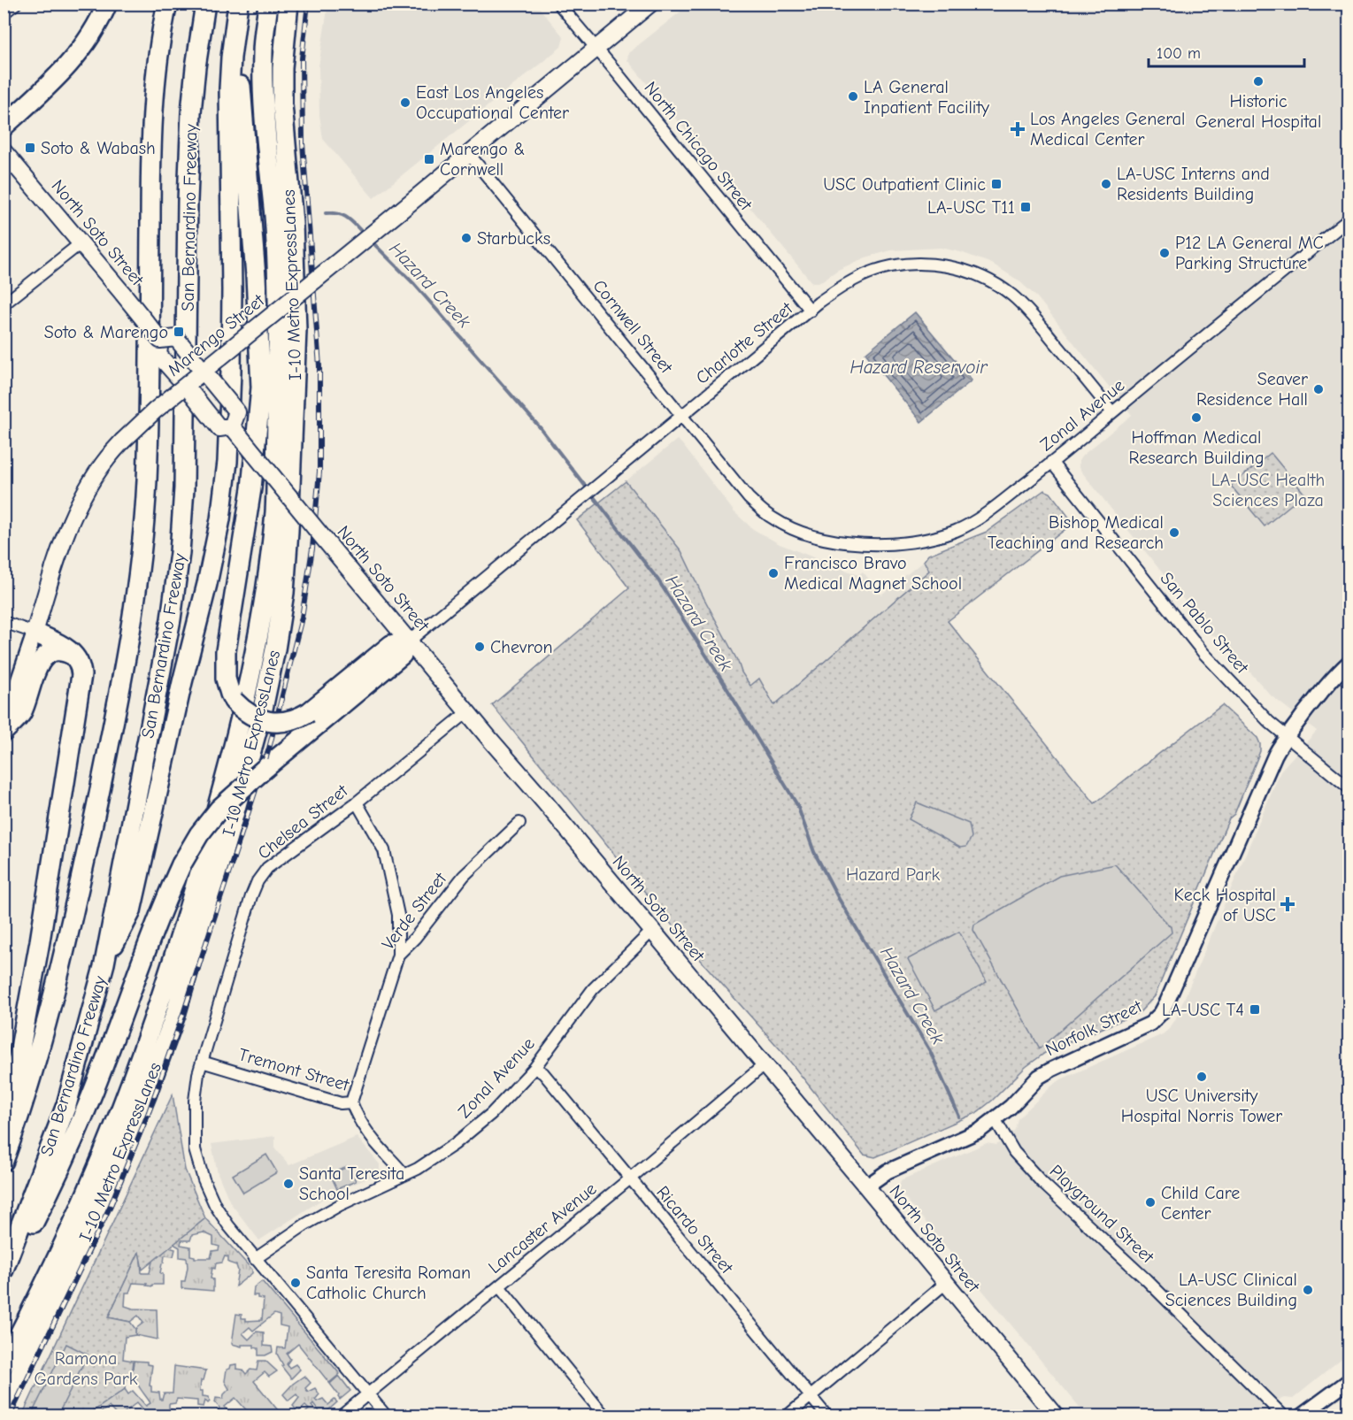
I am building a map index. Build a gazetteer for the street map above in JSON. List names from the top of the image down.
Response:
{
  "streets": {
    "highway": ["San Bernardino Freeway", "I-10 Metro ExpressLanes"],
    "main road": ["North Soto Street", "Marengo Street"],
    "street": [
      "North Chicago Street",
      "Cornwell Street",
      "Charlotte Street",
      "Zonal Avenue",
      "San Pablo Street",
      "Chelsea Street",
      "Verde Street",
      "Norfolk Street",
      "Tremont Street",
      "Playground Street",
      "Lancaster Avenue",
      "Ricardo Street"
    ]
  },
  "crossings": [
    ["North Chicago Street", "Marengo Street"],
    ["North Chicago Street", "Charlotte Street"],
    ["North Soto Street", "Marengo Street"],
    ["North Soto Street", "Charlotte Street"],
    ["North Soto Street", "Zonal Avenue"],
    ["North Soto Street", "Chelsea Street"],
    ["North Soto Street", "Norfolk Street"],
    ["North Soto Street", "Lancaster Avenue"],
    ["Cornwell Street", "Marengo Street"],
    ["Cornwell Street", "Charlotte Street"],
    ["Cornwell Street", "Zonal Avenue"],
    ["Charlotte Street", "Zonal Avenue"],
    ["Zonal Avenue", "San Pablo Street"],
    ["Zonal Avenue", "Chelsea Street"],
    ["Zonal Avenue", "Tremont Street"],
    ["Zonal Avenue", "Ricardo Street"],
    ["San Pablo Street", "Norfolk Street"],
    ["Chelsea Street", "Tremont Street"],
    ["Chelsea Street", "Lancaster Avenue"],
    ["Verde Street", "Tremont Street"],
    ["Norfolk Street", "Playground Street"],
    ["Lancaster Avenue", "Ricardo Street"]
  ],
  "water": ["Hazard Creek", "Hazard Reservoir"],
  "parks": ["LA-USC Health Sciences Plaza", "Hazard Park", "Ramona Gardens Park"],
  "places": {
    "other": [
      "Historic General Hospital",
      "LA General Inpatient Facility",
      "East Los Angeles Occupational Center",
      "LA-USC Interns and Residents Building",
      "Starbucks",
      "P12 LA General MC Parking Structure",
      "Seaver Residence Hall",
      "Hoffman Medical Research Building",
      "Bishop Medical Teaching and Research",
      "Francisco Bravo Medical Magnet School",
      "Chevron",
      "USC University Hospital Norris Tower",
      "Santa Teresita School",
      "Child Care Center",
      "Santa Teresita Roman Catholic Church",
      "LA-USC Clinical Sciences Building"
    ],
    "health": ["Los Angeles General Medical Center", "Keck Hospital of USC"],
    "transit": [
      "Soto & Wabash",
      "Marengo & Cornwell",
      "USC Outpatient Clinic",
      "LA-USC T11",
      "Soto & Marengo",
      "LA-USC T4"
    ]
  },
  "scale_bar": "100 m"
}
